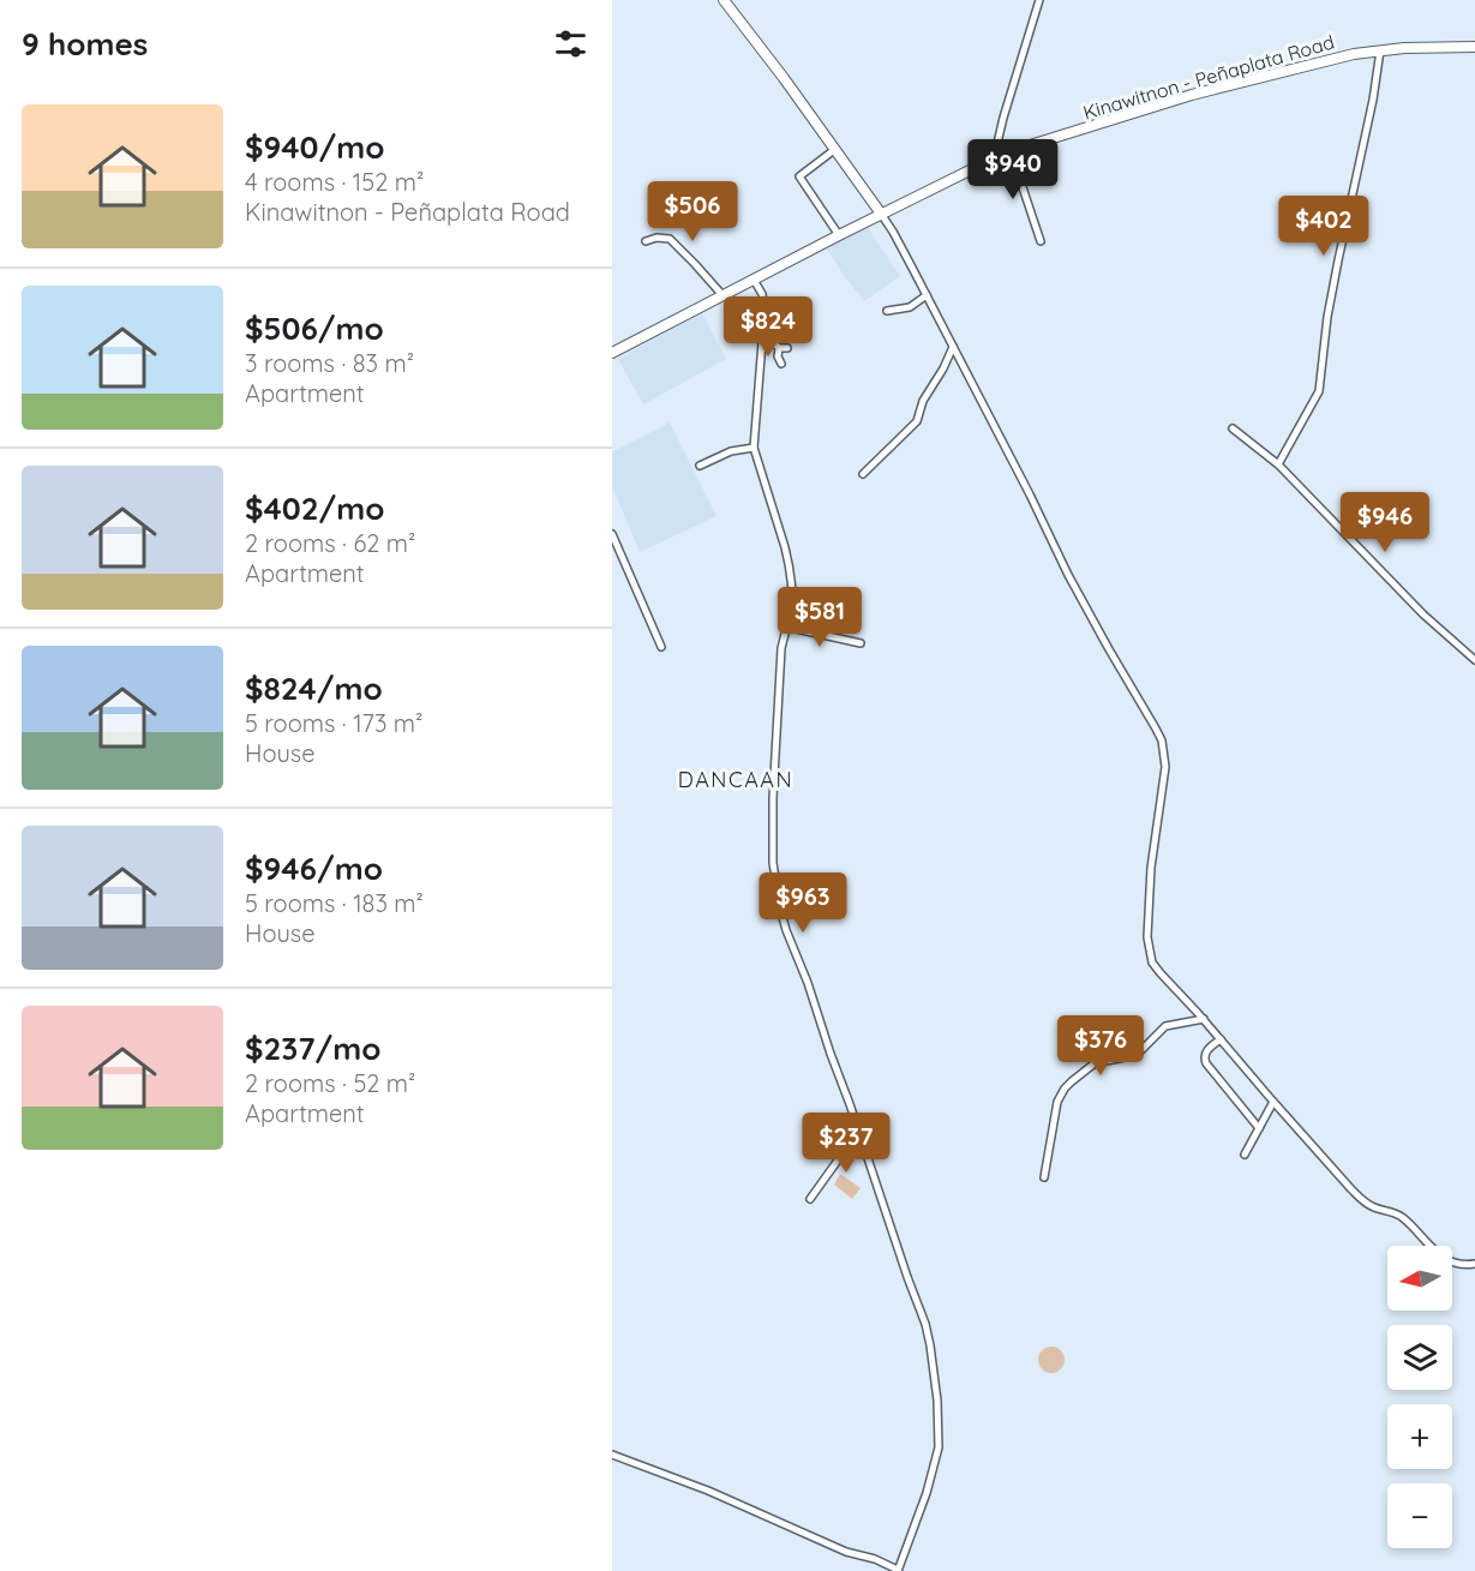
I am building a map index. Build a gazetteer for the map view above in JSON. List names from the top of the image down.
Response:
{
  "streets": {
    "street": ["Kinawitnon - Peñaplata Road"]
  },
  "districts": ["DANCAAN"],
  "north": "left",
  "page": {
    "heading": "9 homes",
    "list": [
      {
        "name": "$940/mo",
        "note": "4 rooms · 152 m² · Kinawitnon - Peñaplata Road"
      },
      {
        "name": "$506/mo",
        "note": "3 rooms · 83 m² · Apartment"
      },
      {
        "name": "$402/mo",
        "note": "2 rooms · 62 m² · Apartment"
      },
      {
        "name": "$824/mo",
        "note": "5 rooms · 173 m² · House"
      },
      {
        "name": "$946/mo",
        "note": "5 rooms · 183 m² · House"
      },
      {
        "name": "$237/mo",
        "note": "2 rooms · 52 m² · Apartment"
      }
    ],
    "price": [
      "$940",
      "$506",
      "$402",
      "$824",
      "$946",
      "$581",
      "$963",
      "$376",
      "$237"
    ],
    "map_buttons": ["+", "−"]
  }
}
